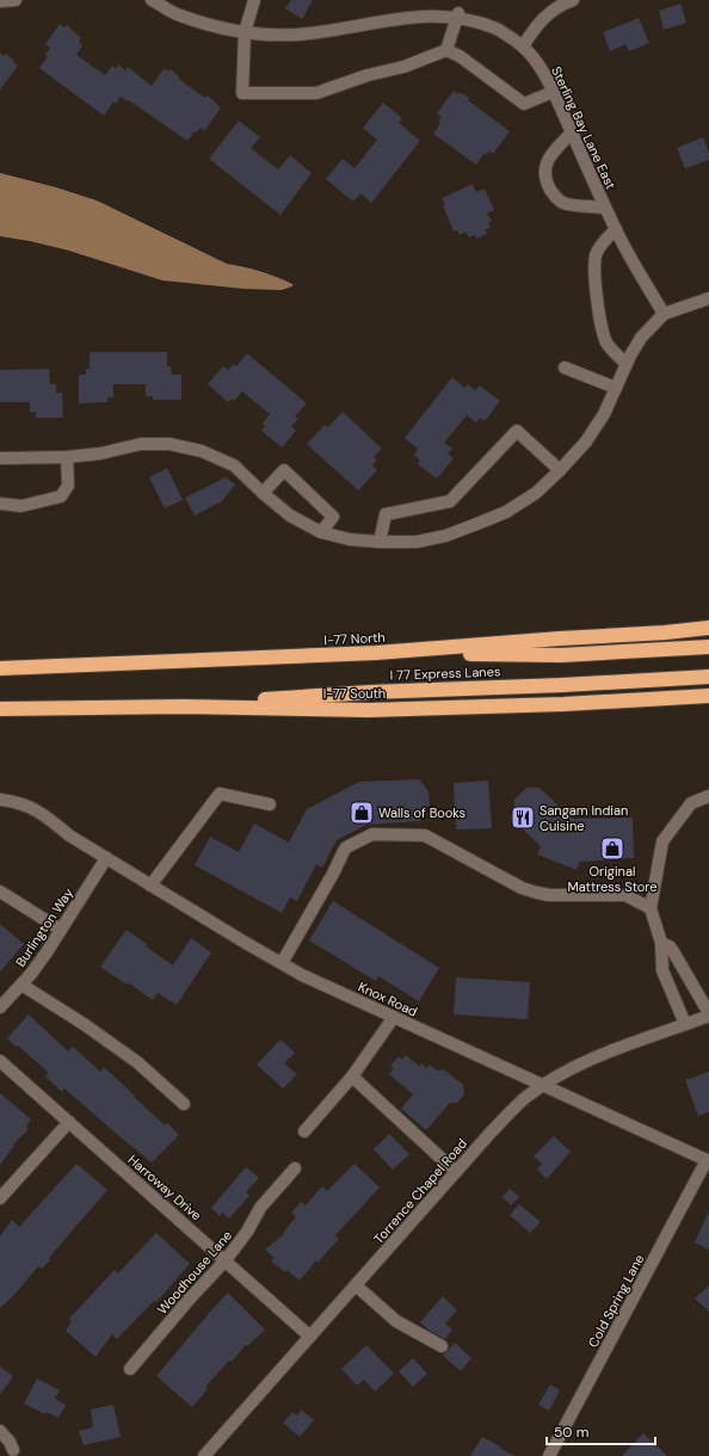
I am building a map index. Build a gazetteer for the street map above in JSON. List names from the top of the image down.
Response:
{
  "streets": {
    "highway": ["I-77 North", "I 77 Express Lanes", "I-77 South"],
    "street": [
      "Sterling Bay Lane East",
      "Burlington Way",
      "Knox Road",
      "Harroway Drive",
      "Torrence Chapel Road",
      "Woodhouse Lane",
      "Cold Spring Lane"
    ]
  },
  "crossings": [
    ["I-77 North", "I 77 Express Lanes"],
    ["I 77 Express Lanes", "I-77 South"],
    ["Burlington Way", "Knox Road"],
    ["Knox Road", "Torrence Chapel Road"],
    ["Knox Road", "Cold Spring Lane"],
    ["Harroway Drive", "Torrence Chapel Road"],
    ["Harroway Drive", "Woodhouse Lane"]
  ],
  "places": {
    "shop": ["Walls of Books", "Original Mattress Store"],
    "restaurant": ["Sangam Indian Cuisine"]
  },
  "scale_bar": "50 m"
}
